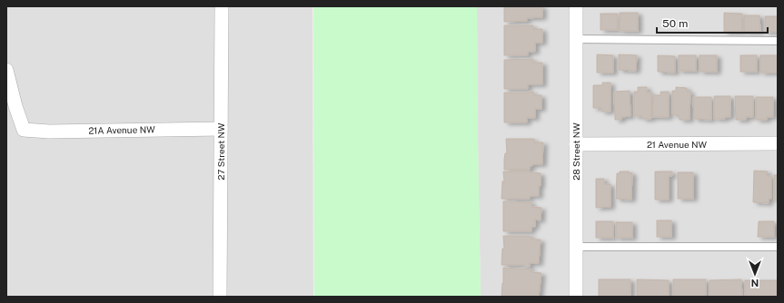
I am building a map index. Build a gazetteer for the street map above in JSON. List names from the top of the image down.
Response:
{
  "streets": {
    "street": [
      "21A Avenue NW",
      "21 Avenue NW",
      "27 Street NW",
      "28 Street NW"
    ]
  },
  "crossings": [
    ["21A Avenue NW", "27 Street NW"],
    ["21 Avenue NW", "28 Street NW"]
  ],
  "scale_bar": "50 m",
  "north": "bottom"
}
